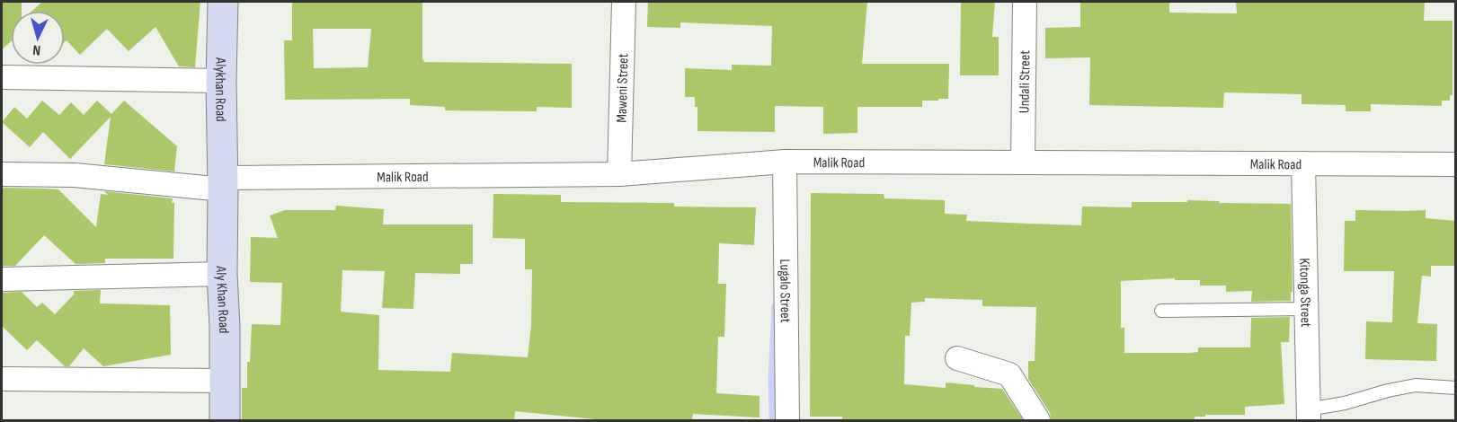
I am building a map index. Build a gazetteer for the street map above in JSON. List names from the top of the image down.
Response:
{
  "streets": {
    "street": [
      "Undali Street",
      "Maweni Street",
      "Alykhan Road",
      "Malik Road",
      "Lugalo Street",
      "Kitonga Street",
      "Aly Khan Road"
    ]
  },
  "crossings": [
    ["Undali Street", "Malik Road"],
    ["Maweni Street", "Malik Road"],
    ["Alykhan Road", "Malik Road"],
    ["Alykhan Road", "Aly Khan Road"],
    ["Malik Road", "Lugalo Street"],
    ["Malik Road", "Kitonga Street"],
    ["Malik Road", "Aly Khan Road"]
  ],
  "north": "bottom"
}
